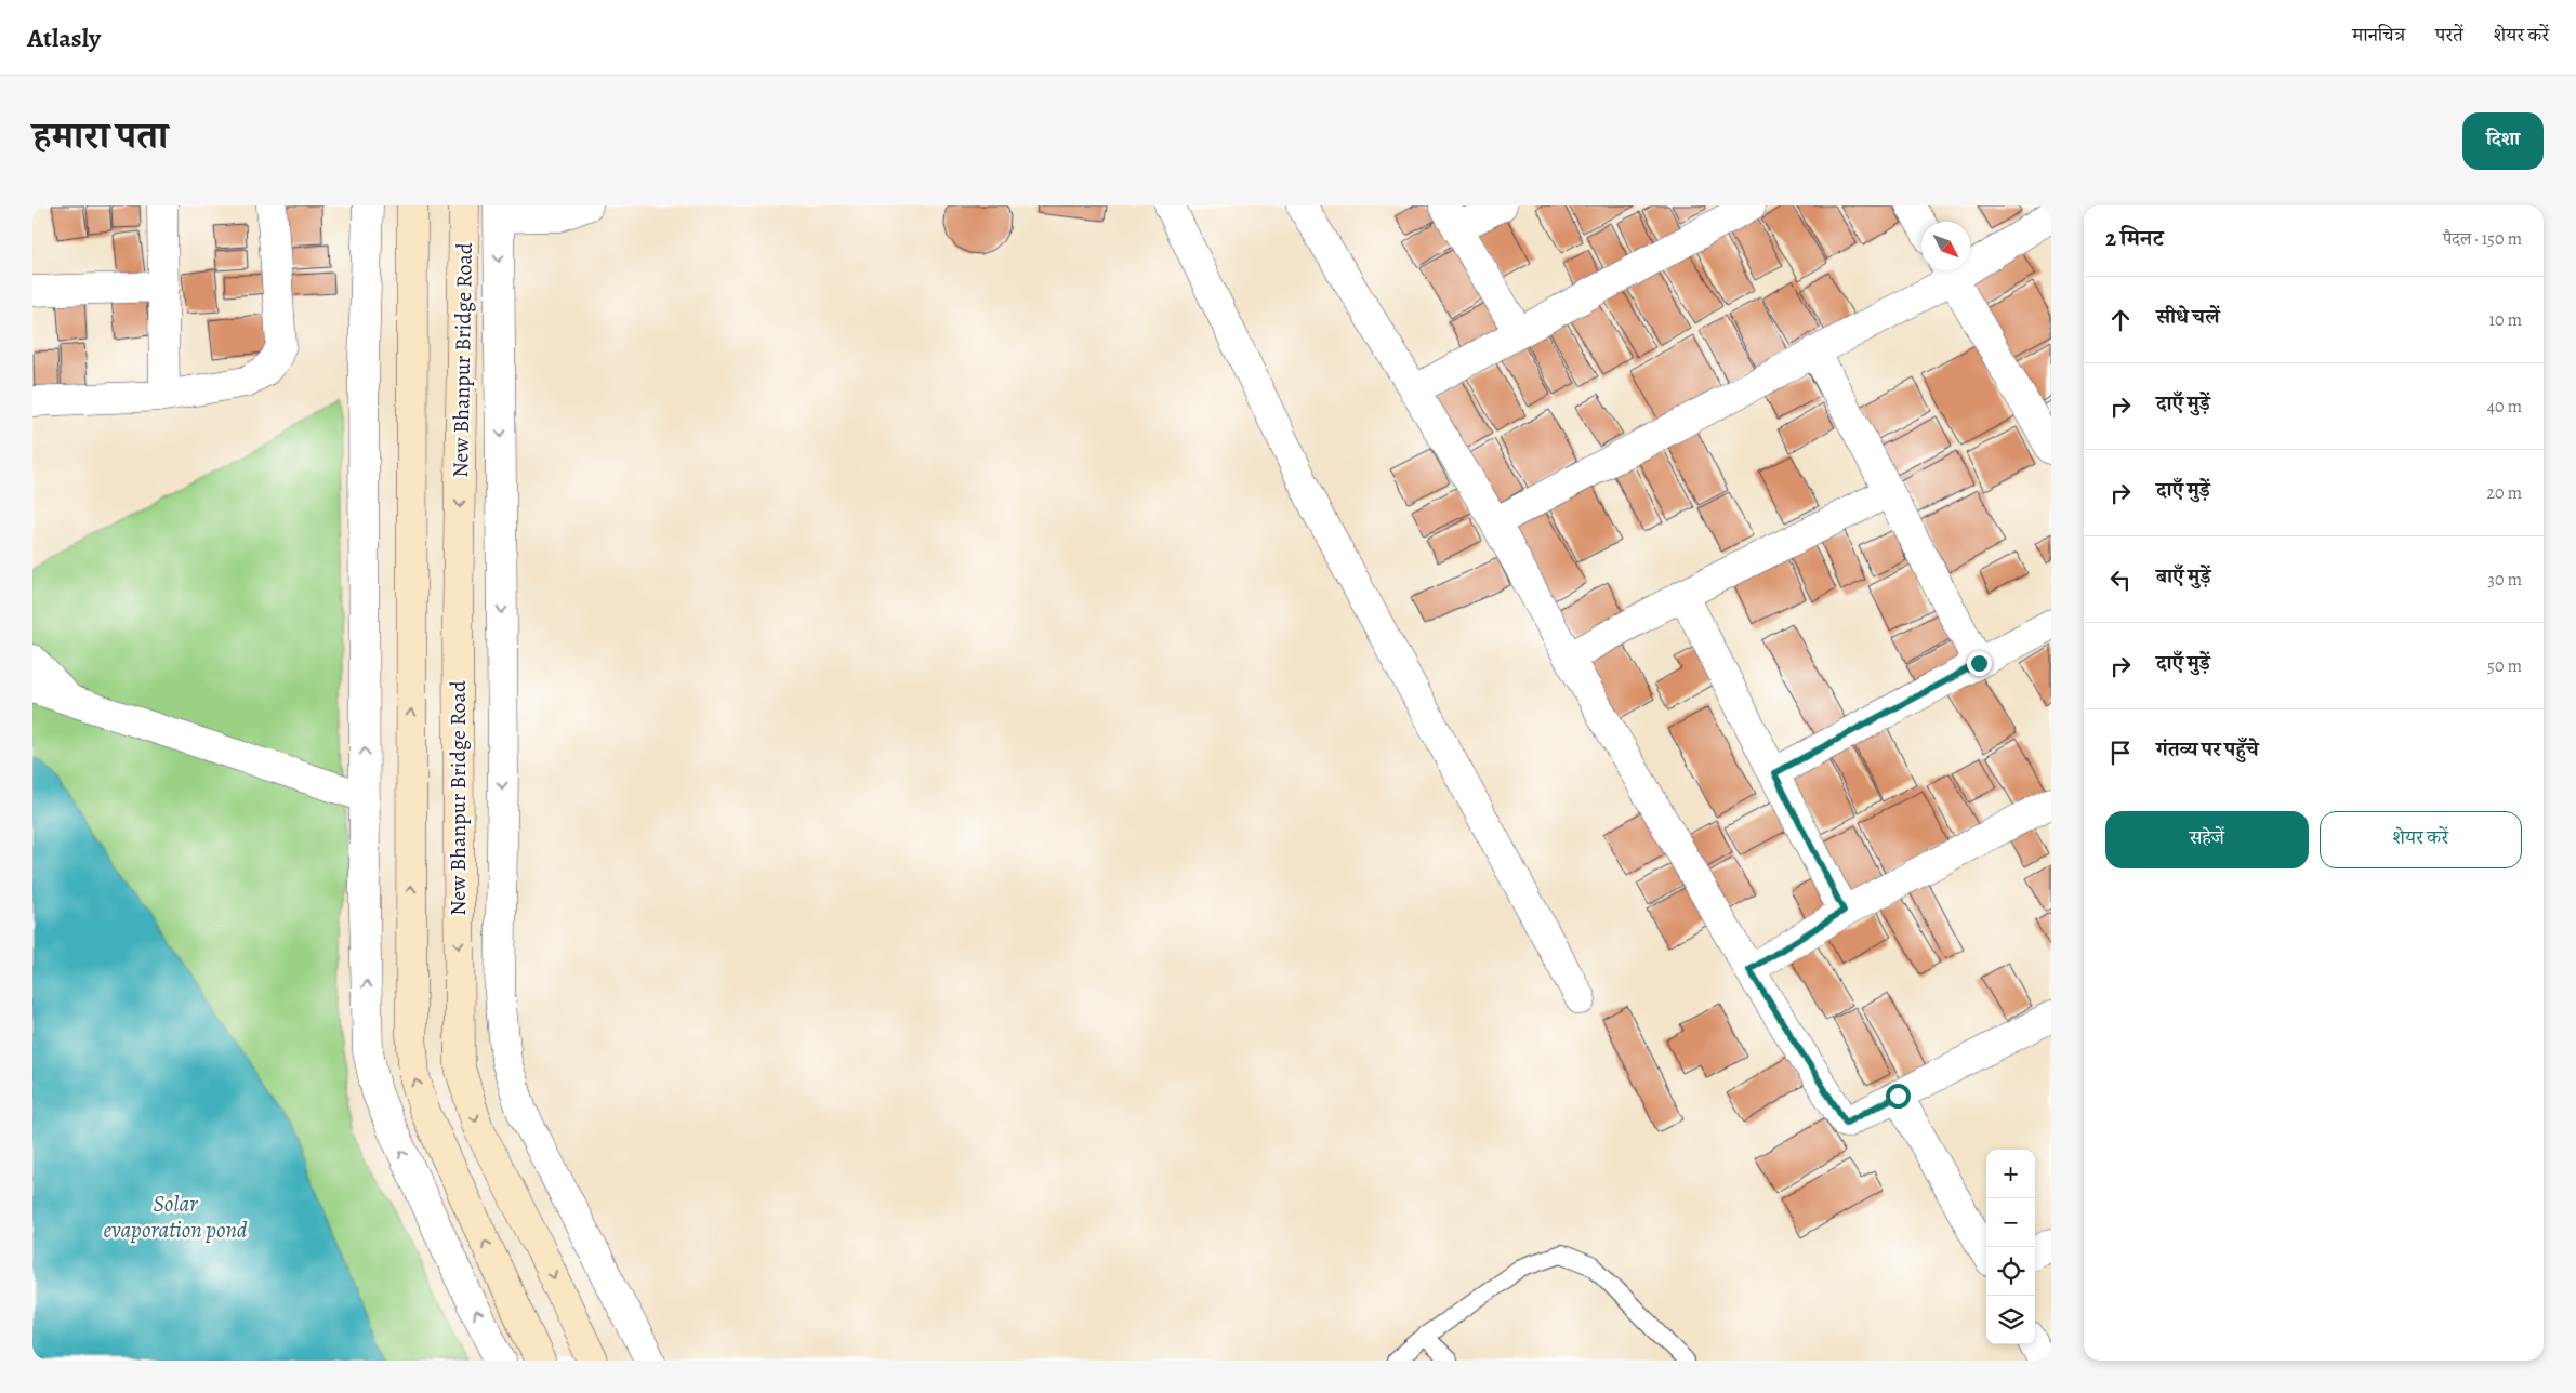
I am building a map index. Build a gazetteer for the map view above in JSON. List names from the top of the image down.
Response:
{
  "streets": {
    "street": ["New Bhanpur Bridge Road"]
  },
  "water": ["Solar evaporation pond"],
  "north": "bottom right",
  "page": {
    "header": "Atlasly",
    "nav": ["मानचित्र", "परतें", "शेयर करें"],
    "title": "हमारा पता",
    "buttons": [
      "दिशा",
      ["सहेजें", "शेयर करें"]
    ],
    "heading": ["2 मिनट", "पैदल · 150 m"],
    "list": [
      ["सीधे चलें", "10 m"],
      ["दाएँ मुड़ें", "40 m"],
      ["दाएँ मुड़ें", "20 m"],
      ["बाएँ मुड़ें", "30 m"],
      ["दाएँ मुड़ें", "50 m"],
      "गंतव्य पर पहुँचे"
    ],
    "map_buttons": ["+", "−"]
  }
}
